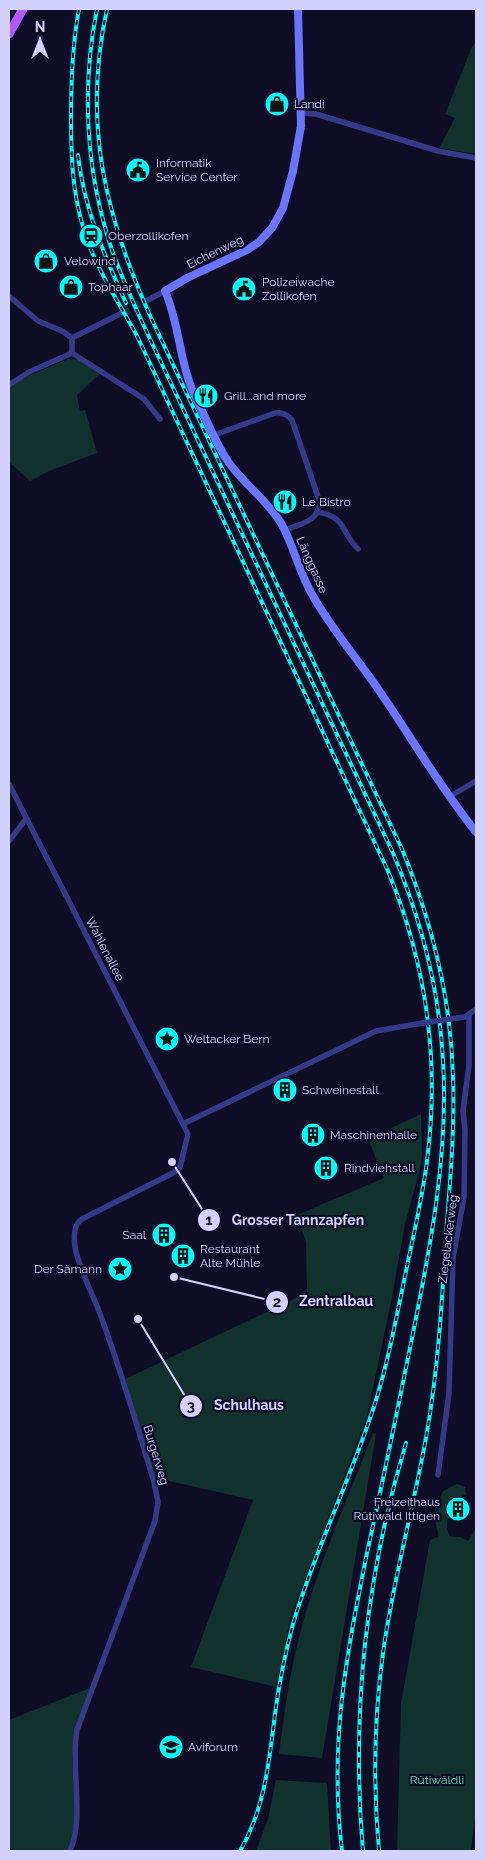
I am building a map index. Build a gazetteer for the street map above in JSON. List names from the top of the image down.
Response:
{
  "streets": {
    "street": [
      "Eichenweg",
      "Länggasse",
      "Wahlenallee",
      "Ziegelackerweg",
      "Burgerweg"
    ]
  },
  "crossings": [
    ["Eichenweg", "Länggasse"],
    ["Wahlenallee", "Burgerweg"]
  ],
  "parks": ["Rütiwäldli"],
  "places": {
    "shop": ["Landi", "Velowind", "Tophaar"],
    "public building": ["Informatik Service Center", "Polizeiwache Zollikofen"],
    "station": ["Oberzollikofen"],
    "restaurant": ["Grill...and more", "Le Bistro"],
    "place": ["Weltacker Bern", "Der Sämann"],
    "building": [
      "Schweinestall",
      "Maschinenhalle",
      "Rindviehstall",
      "Saal",
      "Restaurant Alte Mühle",
      "Freizeithaus Rütiwald Ittigen"
    ],
    "other": ["Grosser Tannzapfen", "Zentralbau", "Schulhaus"],
    "school or university": ["Aviforum"]
  },
  "north": "top"
}
